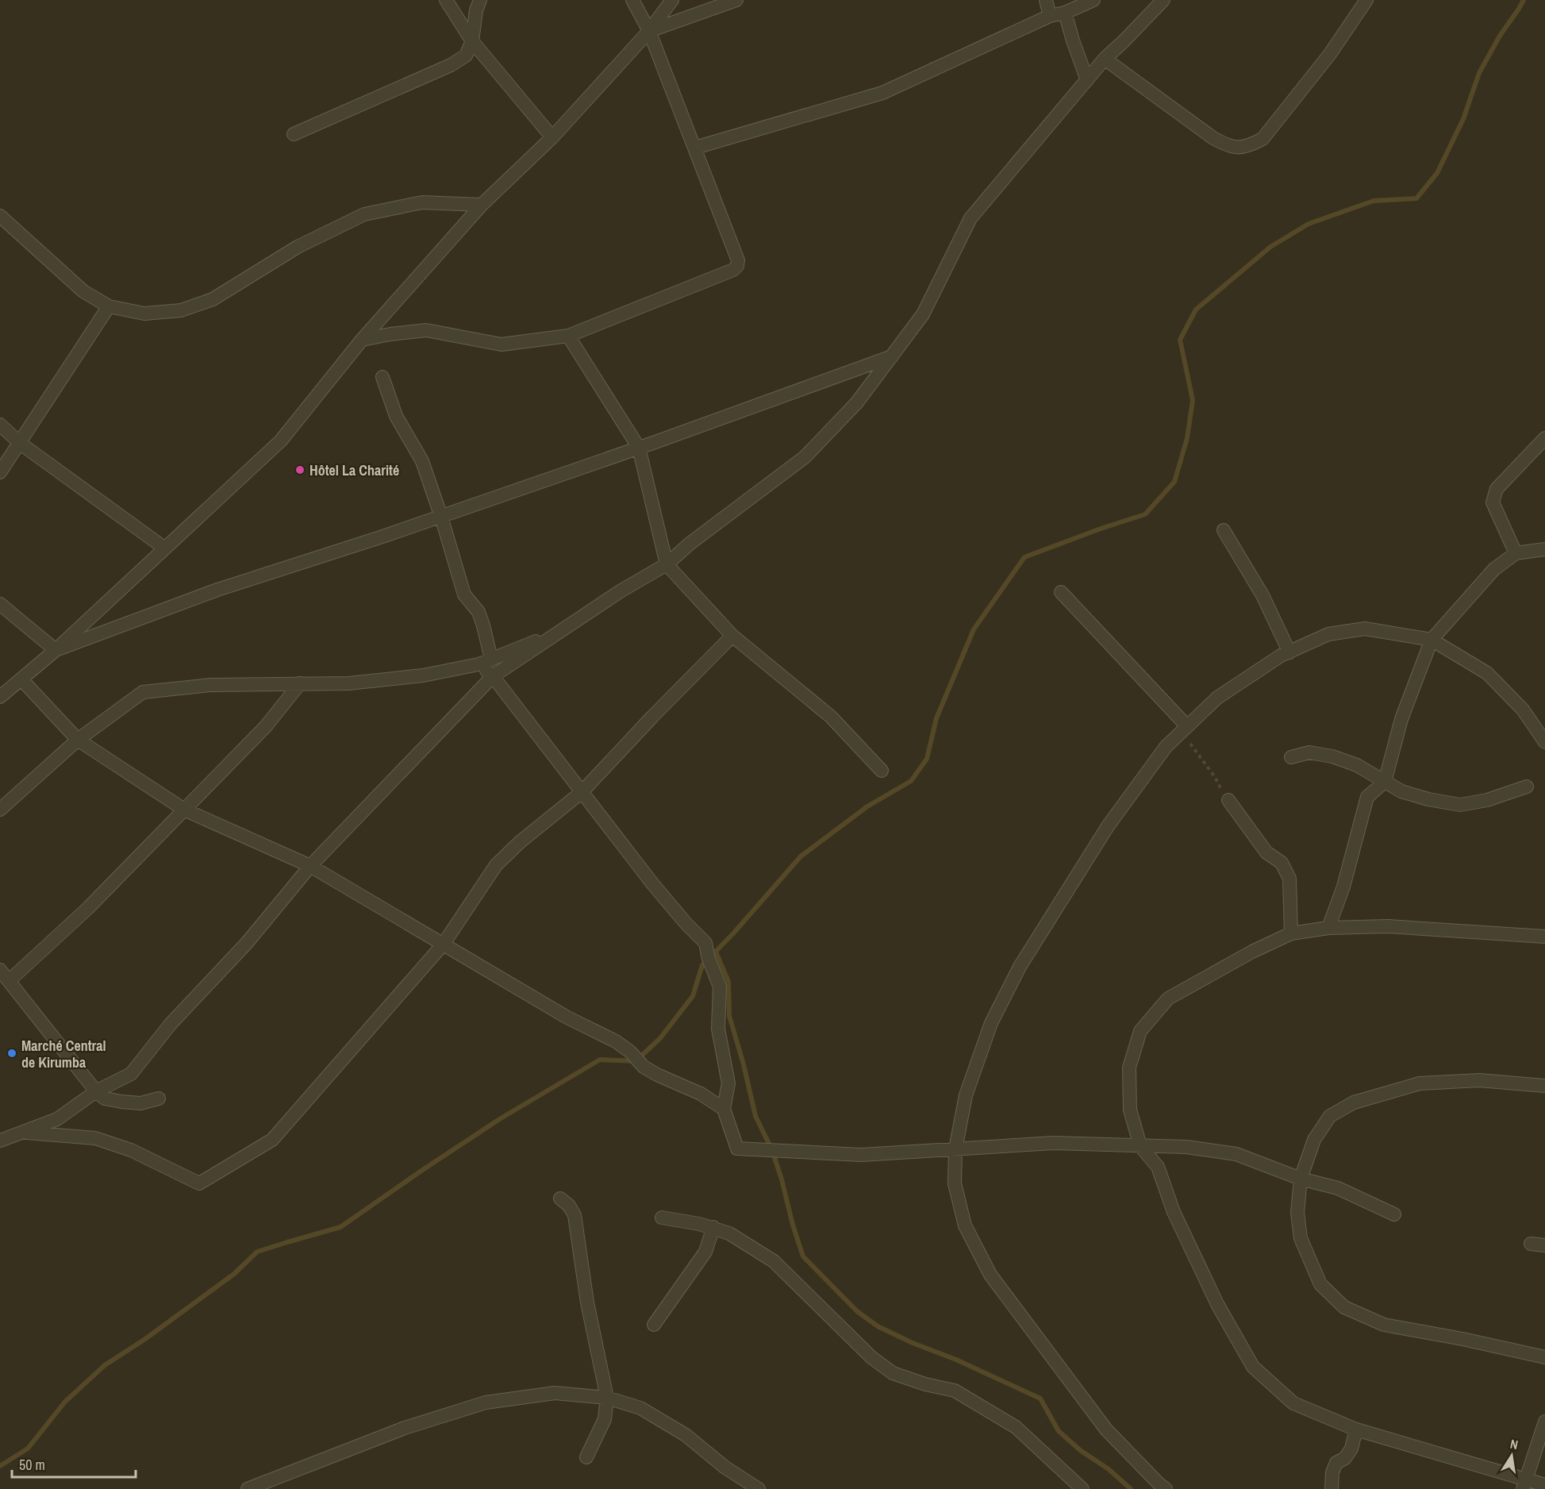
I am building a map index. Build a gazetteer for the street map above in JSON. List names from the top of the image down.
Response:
{
  "places": ["Hôtel La Charité", "Marché Central de Kirumba"],
  "scale_bar": "50 m",
  "north": "top"
}
